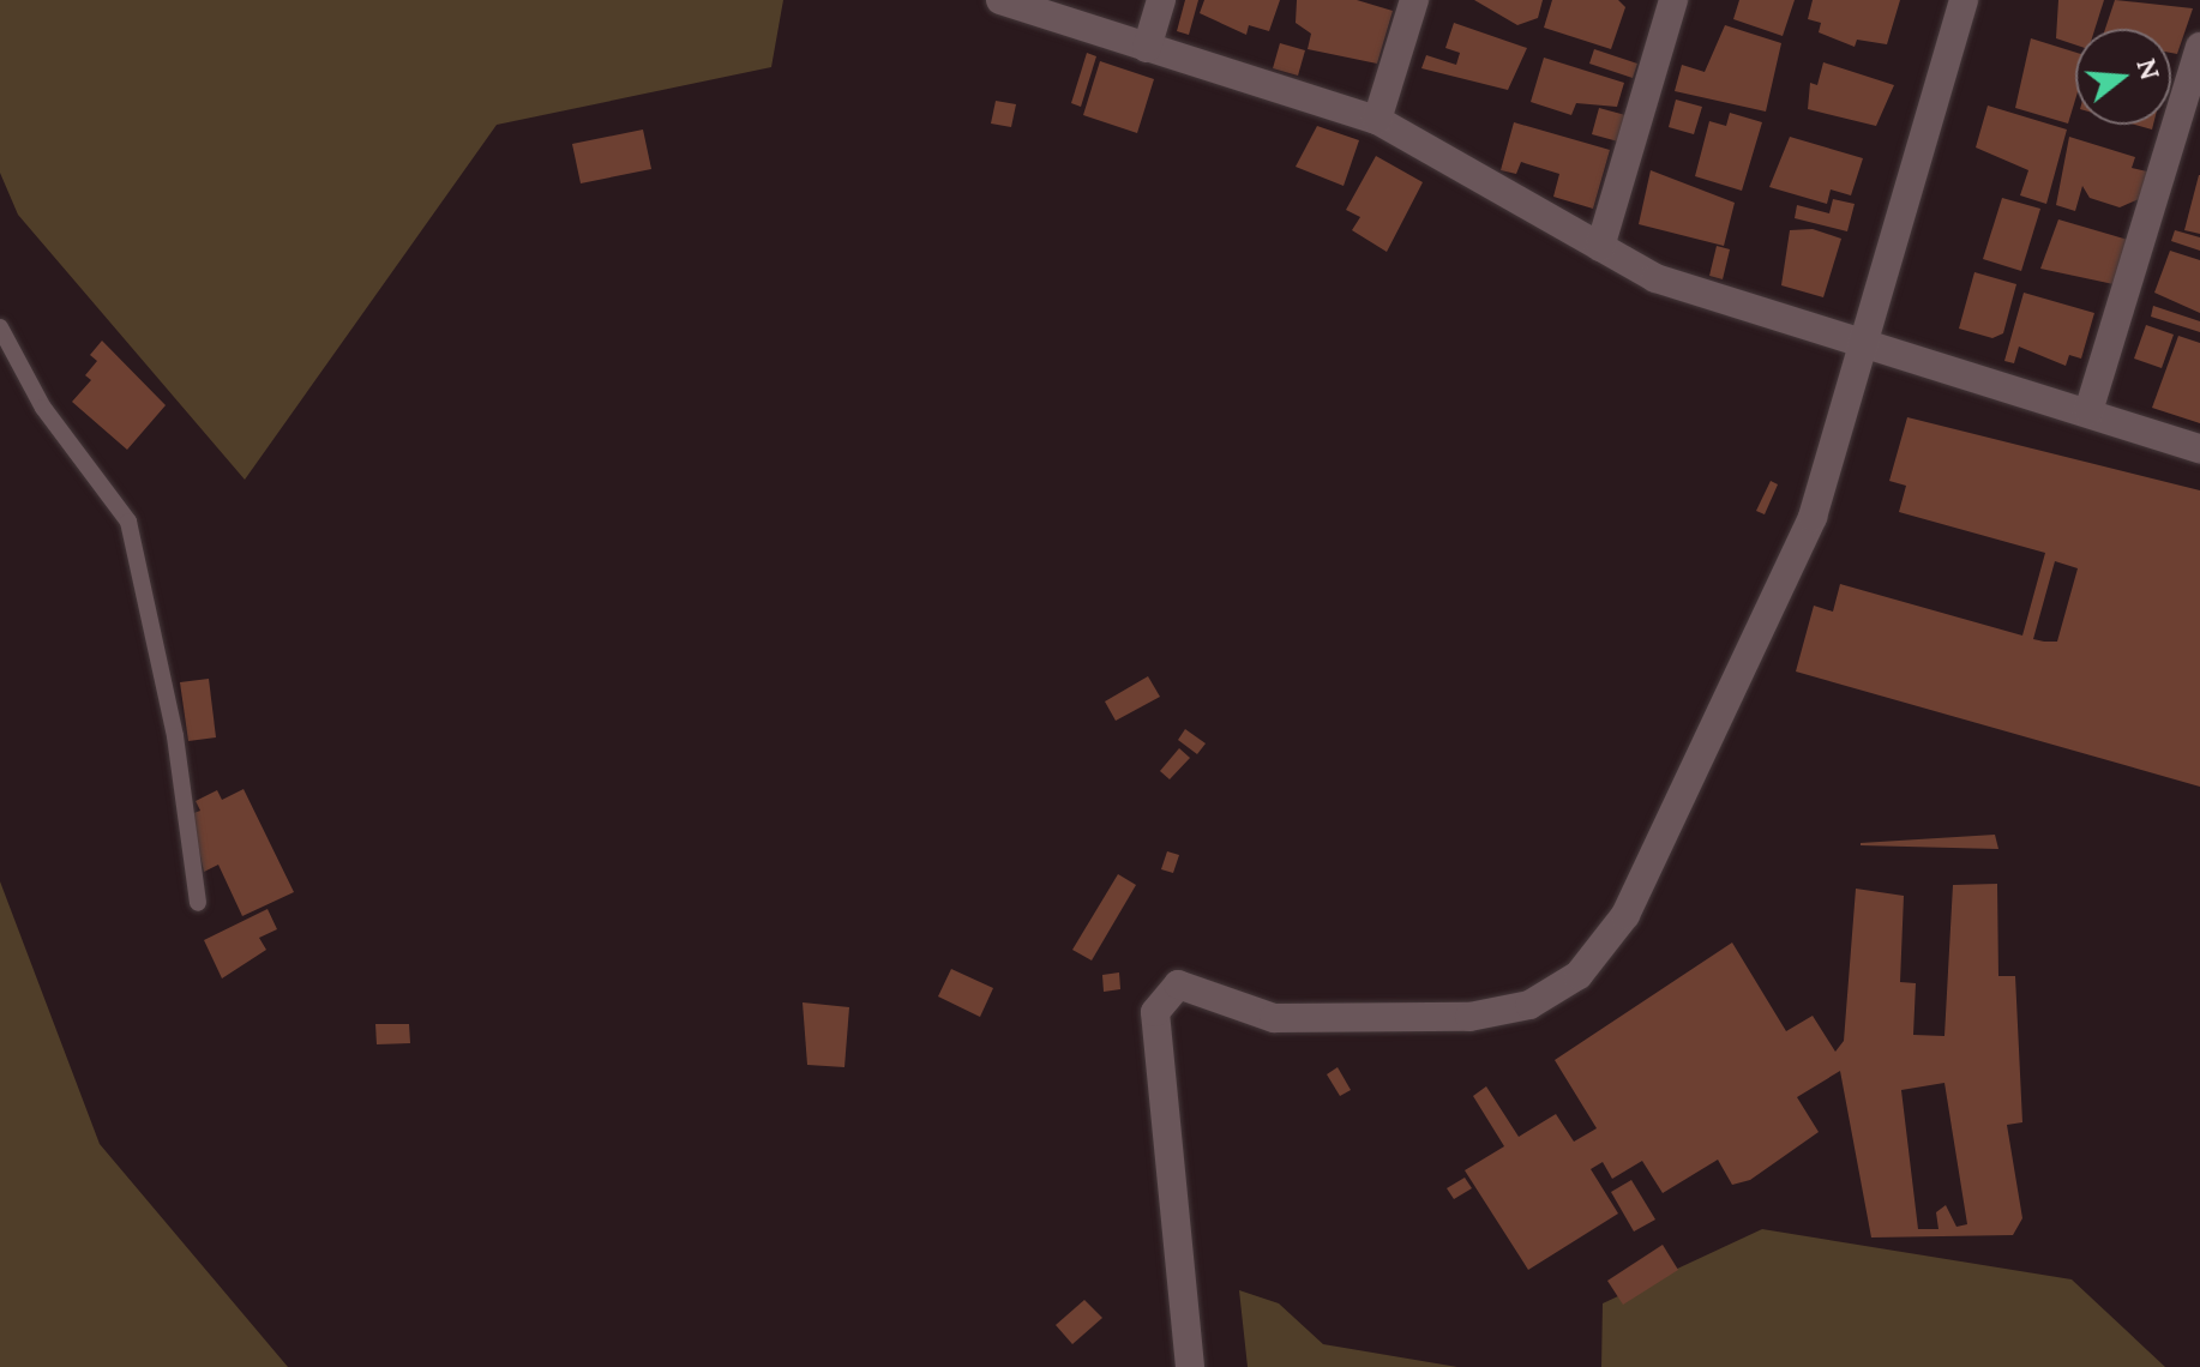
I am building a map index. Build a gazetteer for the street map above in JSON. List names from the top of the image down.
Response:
{
  "north": "right"
}
